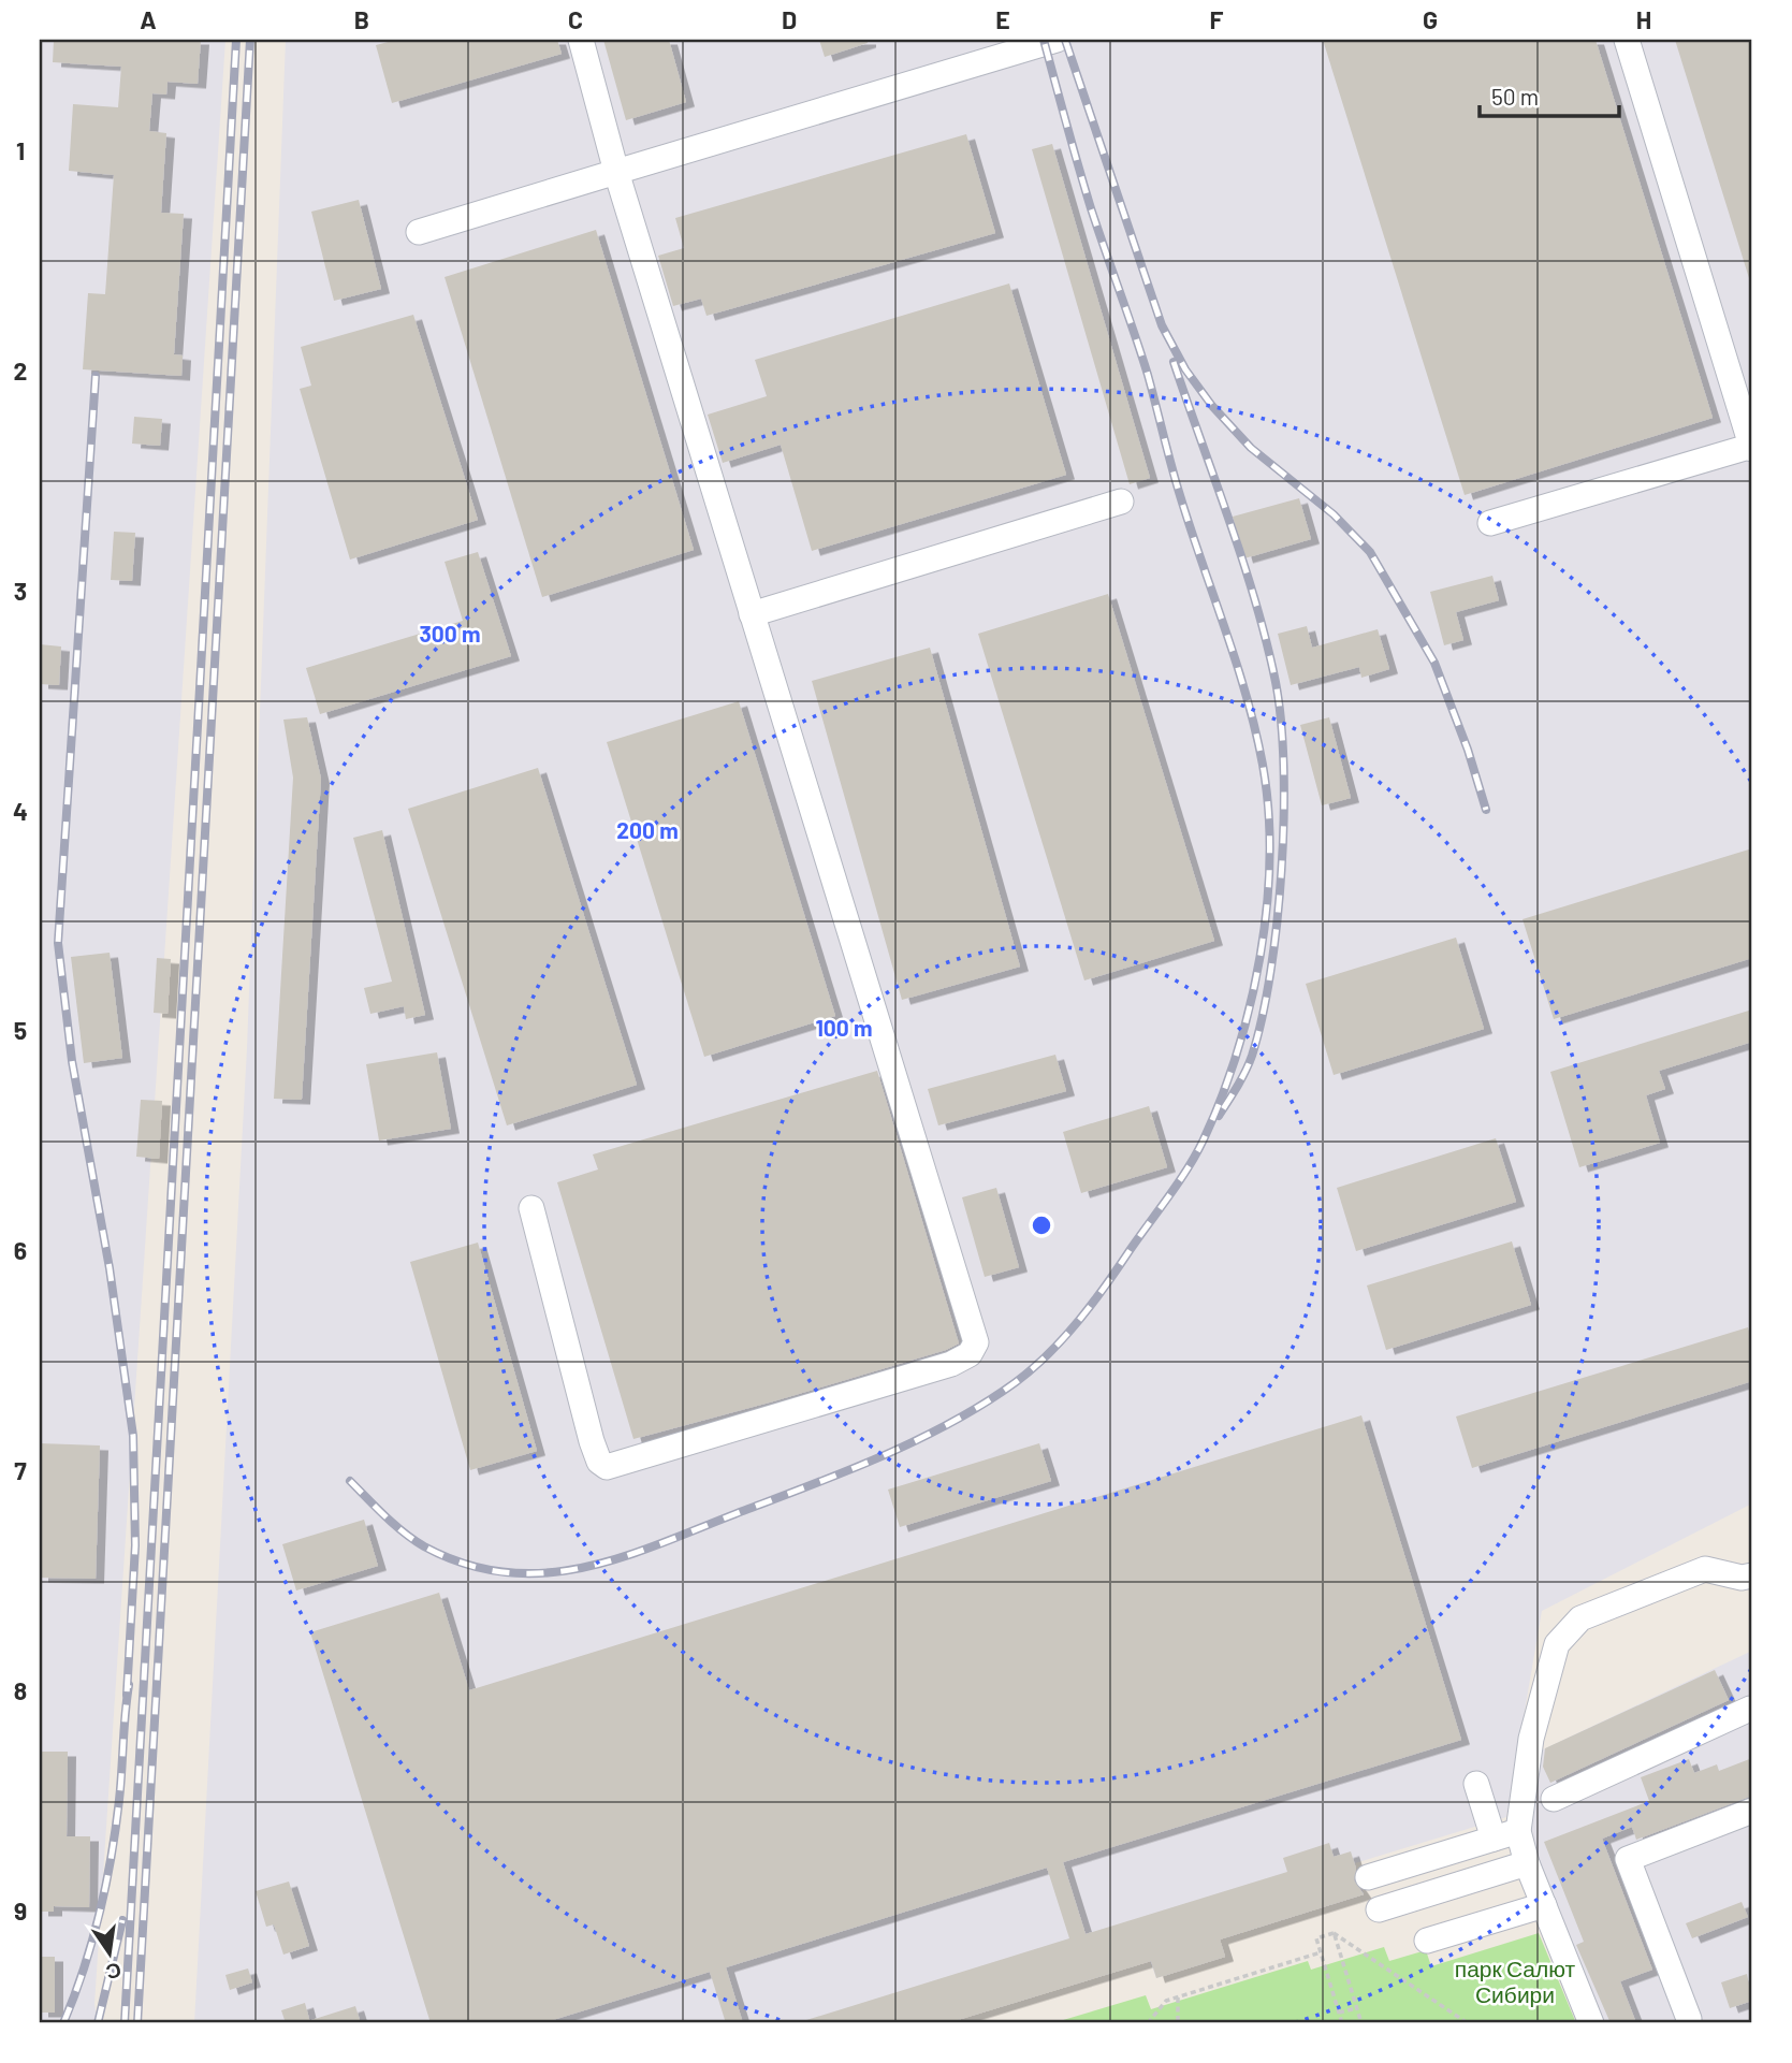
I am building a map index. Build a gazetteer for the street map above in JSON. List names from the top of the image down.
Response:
{
  "parks": ["парк Салют Сибири"],
  "scale_bar": "50 m",
  "north": "bottom",
  "grid": {
    "columns": [
      "A",
      "B",
      "C",
      "D",
      "E",
      "F",
      "G",
      "H"
    ],
    "rows": [
      "1",
      "2",
      "3",
      "4",
      "5",
      "6",
      "7",
      "8",
      "9"
    ]
  },
  "rings": ["300 m", "200 m", "100 m"]
}
